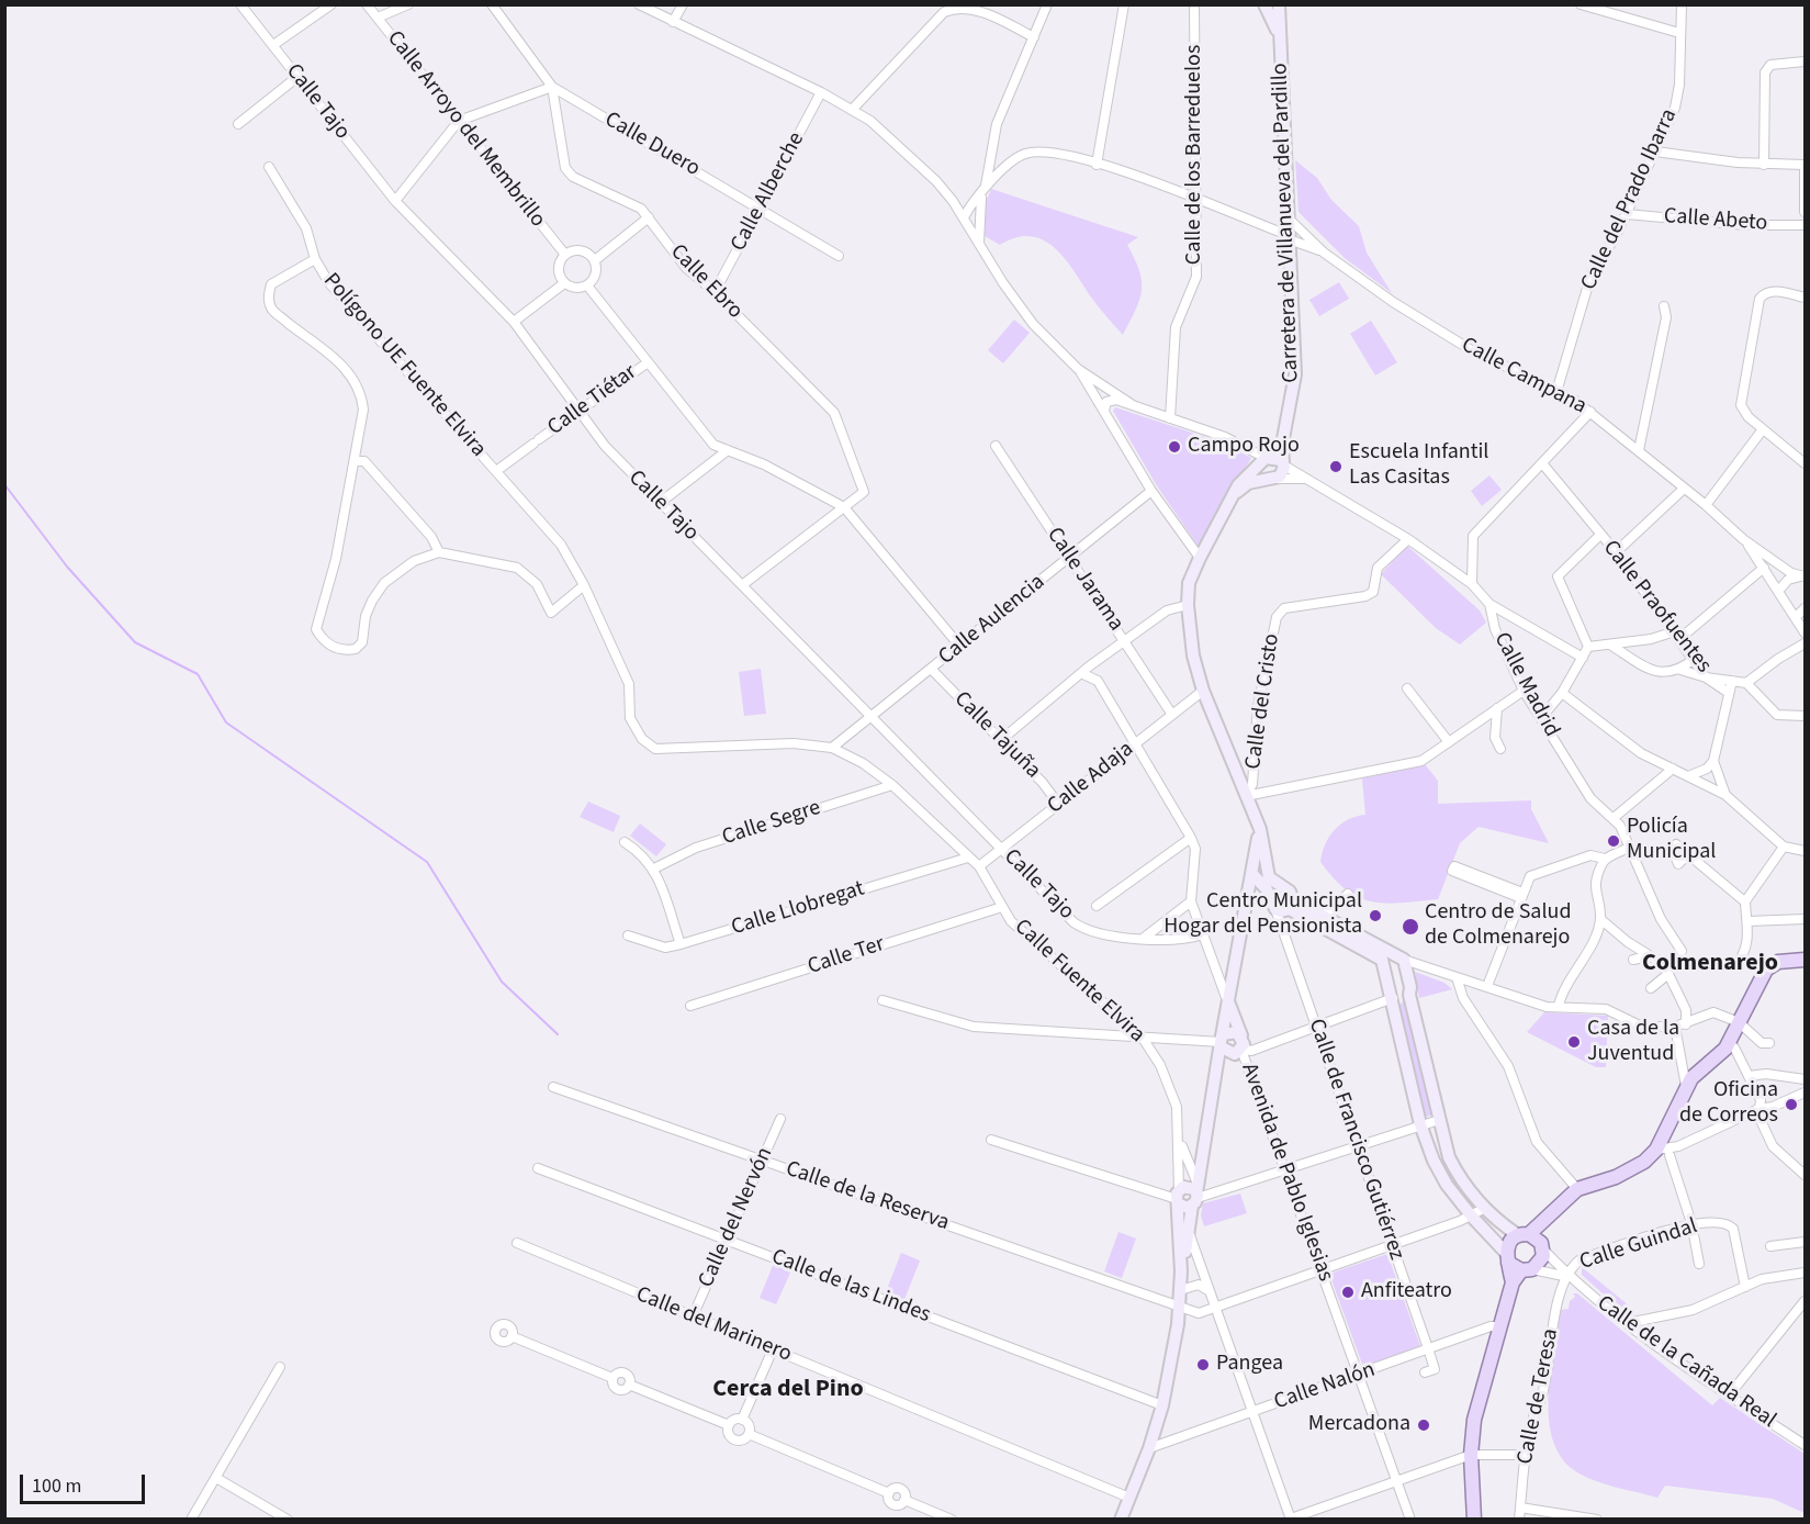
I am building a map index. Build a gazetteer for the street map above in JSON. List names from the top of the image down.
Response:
{
  "streets": {
    "street": [
      "Calle Tajo",
      "Calle Arroyo del Membrillo",
      "Calle Duero",
      "Calle de los Barreduelos",
      "Calle Alberche",
      "Calle del Prado Ibarra",
      "Calle Abeto",
      "Carretera de Villanueva del Pardillo",
      "Calle Ebro",
      "Polígono UE Fuente Elvira",
      "Calle Campana",
      "Calle Tiétar",
      "Calle Jarama",
      "Calle Praofuentes",
      "Calle Aulencia",
      "Calle Madrid",
      "Calle del Cristo",
      "Calle Tajuña",
      "Calle Adaja",
      "Calle Segre",
      "Calle Llobregat",
      "Calle Ter",
      "Calle Fuente Elvira",
      "Calle de Francisco Gutiérrez",
      "Avenida de Pablo Iglesias",
      "Calle de la Reserva",
      "Calle del Nervón",
      "Calle Guindal",
      "Calle de las Lindes",
      "Calle del Marinero",
      "Calle de la Cañada Real",
      "Calle Nalón",
      "Calle de Teresa"
    ]
  },
  "crossings": [
    ["Calle Tajo", "Calle Tiétar"],
    ["Calle Tajo", "Calle Aulencia"],
    ["Calle Tajo", "Calle Adaja"],
    ["Calle Tajo", "Avenida de Pablo Iglesias"],
    ["Calle Duero", "Calle Alberche"],
    ["Calle Duero", "Calle Ebro"],
    ["Calle Alberche", "Calle Ebro"],
    ["Calle del Prado Ibarra", "Calle Abeto"],
    ["Calle del Prado Ibarra", "Calle Campana"],
    ["Carretera de Villanueva del Pardillo", "Calle Madrid"],
    ["Polígono UE Fuente Elvira", "Calle Tiétar"],
    ["Polígono UE Fuente Elvira", "Calle Fuente Elvira"],
    ["Calle Jarama", "Calle Aulencia"],
    ["Calle Jarama", "Calle Adaja"],
    ["Calle Aulencia", "Calle Tajuña"],
    ["Calle Aulencia", "Calle Fuente Elvira"],
    ["Calle Madrid", "Calle del Cristo"],
    ["Calle Tajuña", "Calle Adaja"],
    ["Calle Adaja", "Calle Fuente Elvira"],
    ["Calle Adaja", "Avenida de Pablo Iglesias"],
    ["Calle Segre", "Calle Fuente Elvira"],
    ["Calle Llobregat", "Calle Fuente Elvira"],
    ["Calle Ter", "Calle Fuente Elvira"],
    ["Calle de Francisco Gutiérrez", "Calle Nalón"],
    ["Avenida de Pablo Iglesias", "Calle Nalón"],
    ["Calle de la Reserva", "Calle del Nervón"],
    ["Calle del Nervón", "Calle de las Lindes"],
    ["Calle del Nervón", "Calle del Marinero"],
    ["Calle Guindal", "Calle de la Cañada Real"],
    ["Calle Guindal", "Calle de Teresa"],
    ["Calle de la Cañada Real", "Calle de Teresa"]
  ],
  "districts": ["Colmenarejo", "Cerca del Pino"],
  "places": [
    "Campo Rojo",
    "Escuela Infantil Las Casitas",
    "Policía Municipal",
    "Centro Municipal Hogar del Pensionista",
    "Centro de Salud de Colmenarejo",
    "Casa de la Juventud",
    "Oficina de Correos",
    "Anfiteatro",
    "Pangea",
    "Mercadona"
  ],
  "scale_bar": "100 m"
}
